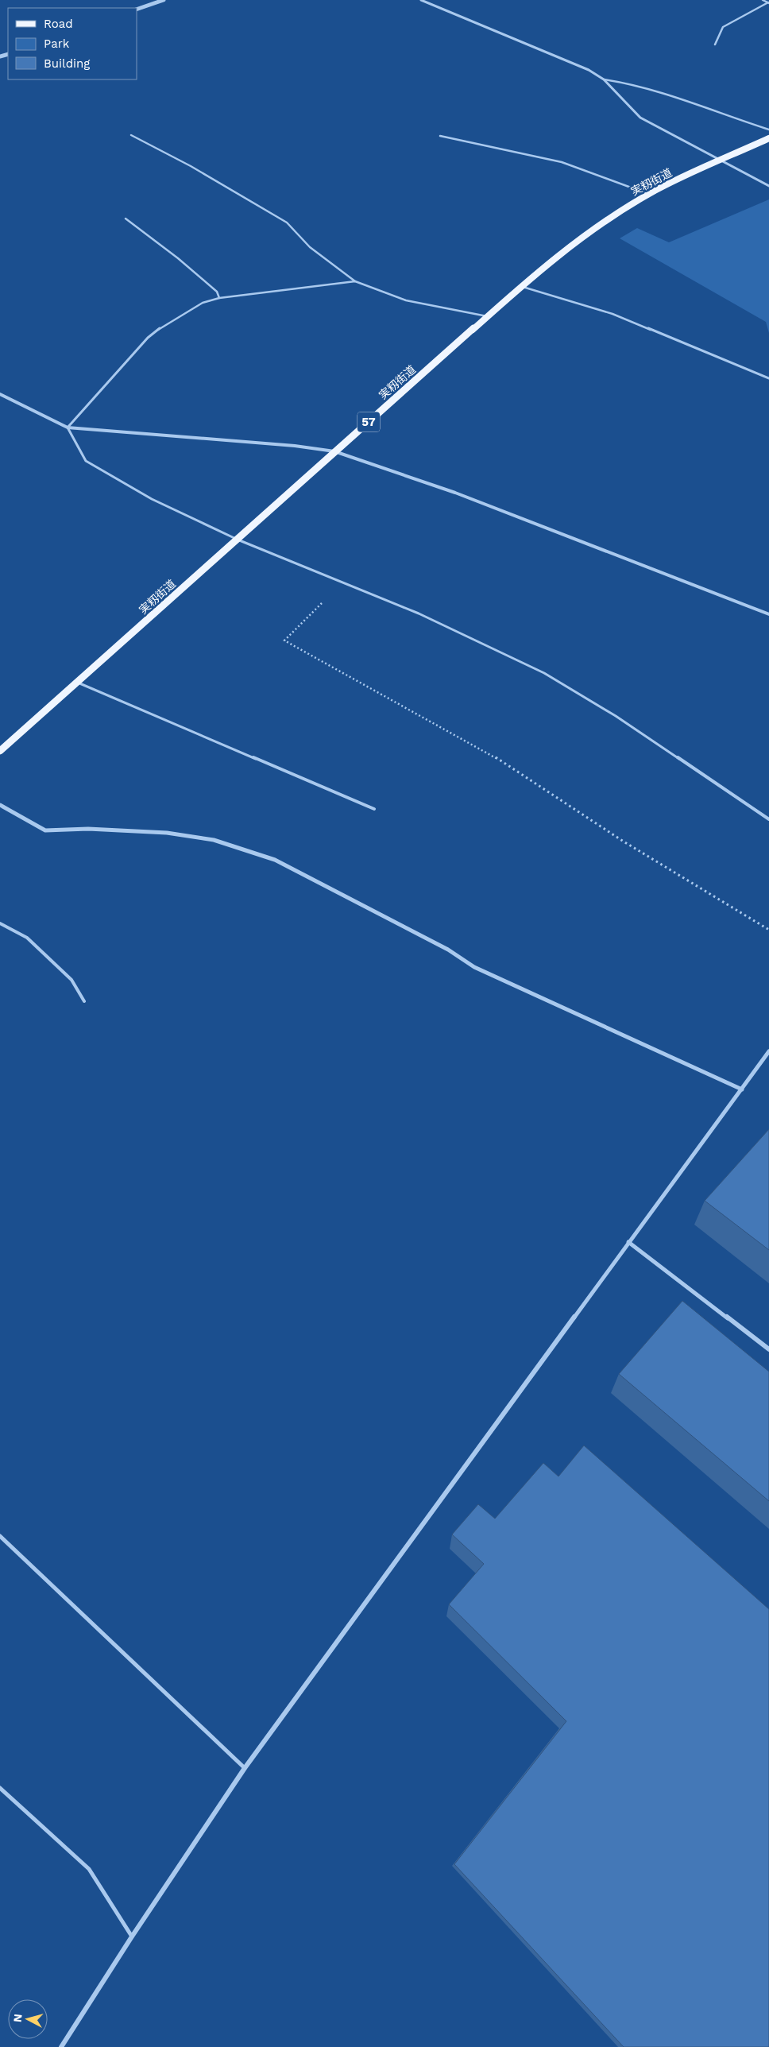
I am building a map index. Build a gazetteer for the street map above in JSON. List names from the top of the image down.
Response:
{
  "streets": {
    "main road": ["実籾街道", "57"]
  },
  "legend": ["Road", "Park", "Building"],
  "north": "left"
}
